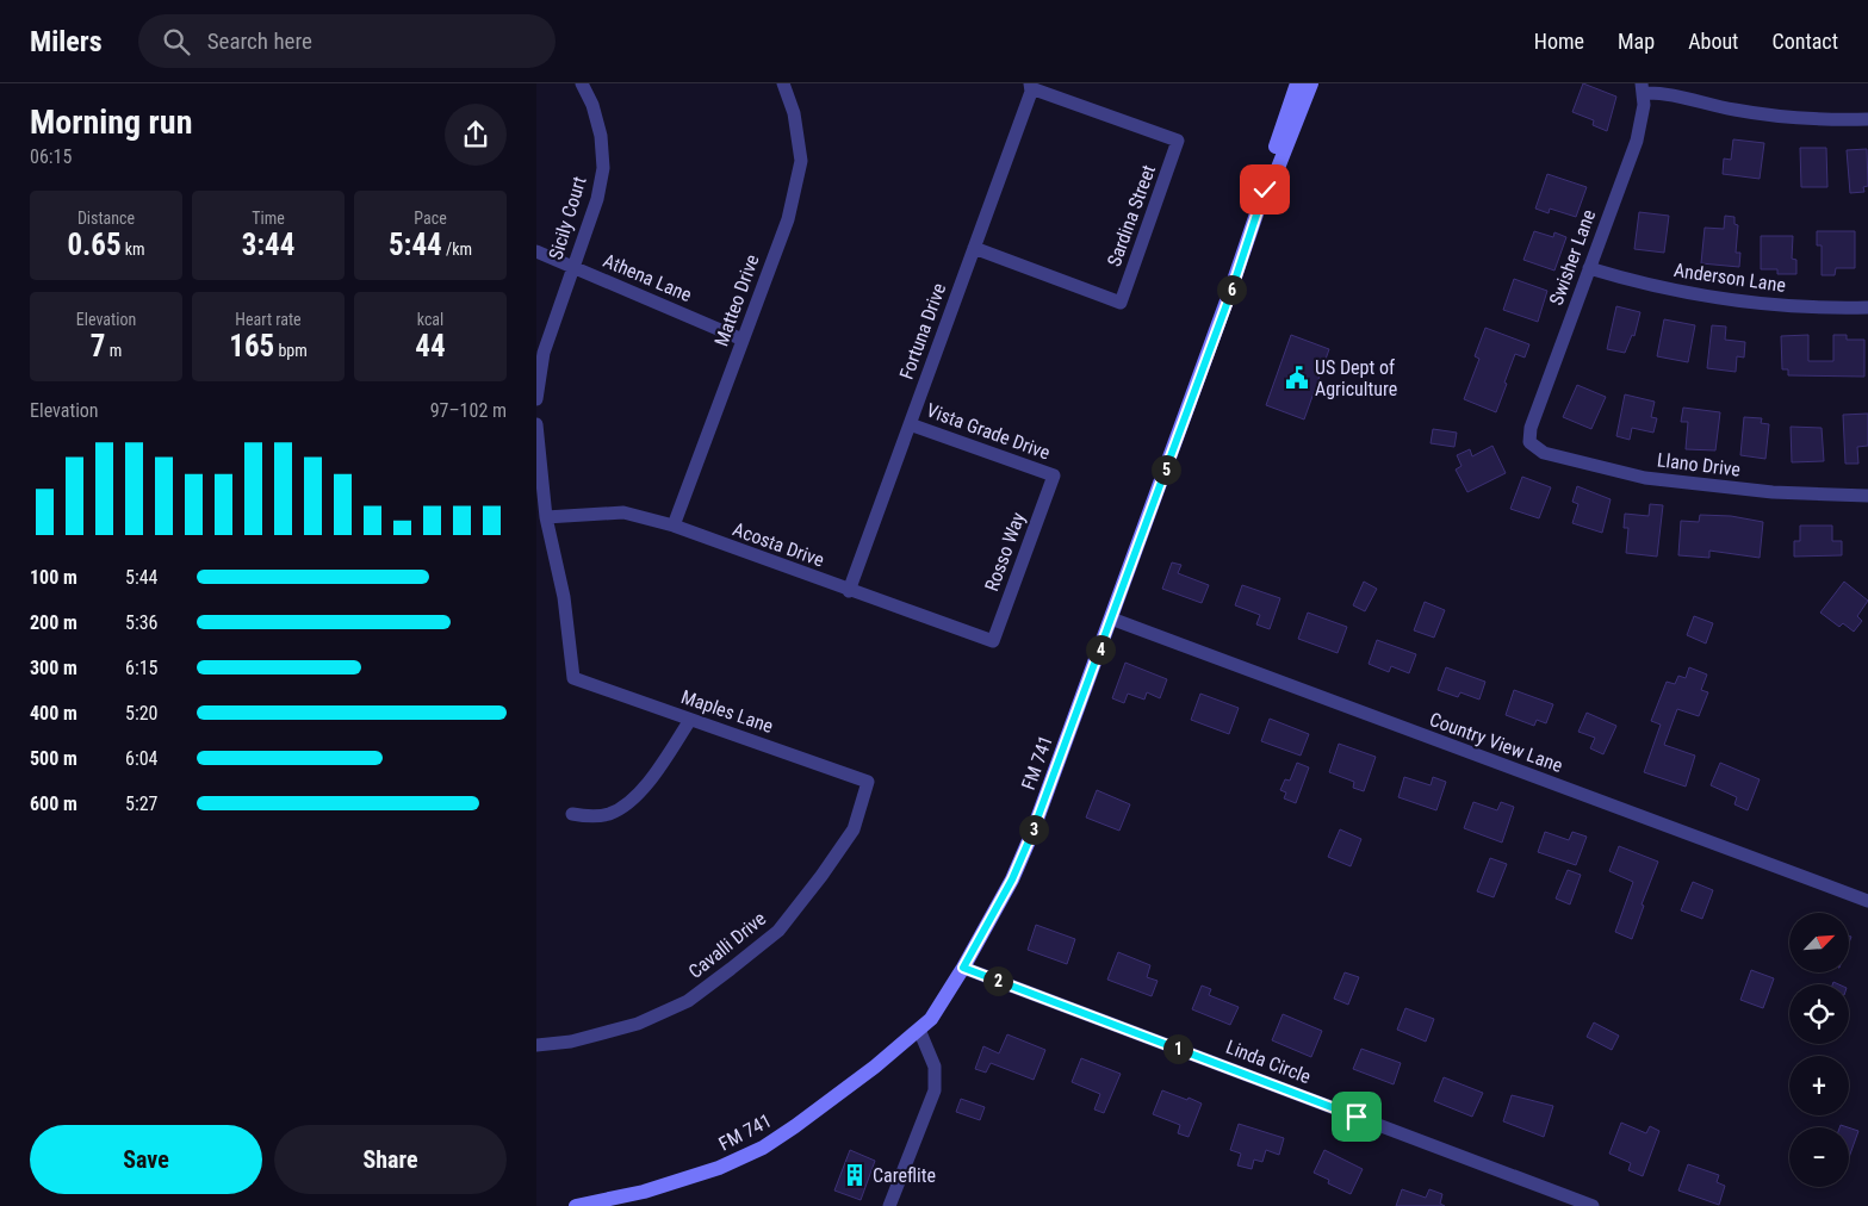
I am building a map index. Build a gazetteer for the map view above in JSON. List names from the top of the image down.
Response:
{
  "streets": {
    "main road": ["FM 741"],
    "street": [
      "Sardina Street",
      "Sicily Court",
      "Swisher Lane",
      "Athena Lane",
      "Anderson Lane",
      "Matteo Drive",
      "Fortuna Drive",
      "Vista Grade Drive",
      "Llano Drive",
      "Acosta Drive",
      "Rosso Way",
      "Maples Lane",
      "Country View Lane",
      "Cavalli Drive",
      "Linda Circle"
    ]
  },
  "crossings": [
    ["Sardina Street", "Fortuna Drive"],
    ["Sicily Court", "Athena Lane"],
    ["Swisher Lane", "Anderson Lane"],
    ["Swisher Lane", "Llano Drive"],
    ["Athena Lane", "Matteo Drive"],
    ["Matteo Drive", "Acosta Drive"],
    ["Fortuna Drive", "Vista Grade Drive"],
    ["Fortuna Drive", "Acosta Drive"],
    ["Vista Grade Drive", "Rosso Way"],
    ["Acosta Drive", "Rosso Way"],
    ["Acosta Drive", "Maples Lane"],
    ["Maples Lane", "Cavalli Drive"],
    ["Country View Lane", "FM 741"],
    ["FM 741", "Linda Circle"]
  ],
  "places": {
    "public building": ["US Dept of Agriculture"],
    "building": ["Careflite"]
  },
  "north": "top right",
  "page": {
    "header": "Milers",
    "search": "Search here",
    "nav": [
      "Home",
      "Map",
      "About",
      "Contact"
    ],
    "heading": ["Morning run", "06:15"],
    "stats": [
      ["Distance", "0.65 km"],
      ["Time", "3:44"],
      ["Pace", "5:44 /km"],
      ["Elevation", "7 m"],
      ["Heart rate", "165 bpm"],
      ["kcal", "44"]
    ],
    "pins": [
      "6",
      "5",
      "4",
      "3",
      "2",
      "1"
    ],
    "chart": ["Elevation", "97–102 m"],
    "list": [
      {
        "name": "100 m",
        "note": "5:44"
      },
      {
        "name": "200 m",
        "note": "5:36"
      },
      {
        "name": "300 m",
        "note": "6:15"
      },
      {
        "name": "400 m",
        "note": "5:20"
      },
      {
        "name": "500 m",
        "note": "6:04"
      },
      {
        "name": "600 m",
        "note": "5:27"
      }
    ],
    "map_buttons": ["+", "−"],
    "buttons": ["Save", "Share"]
  }
}
